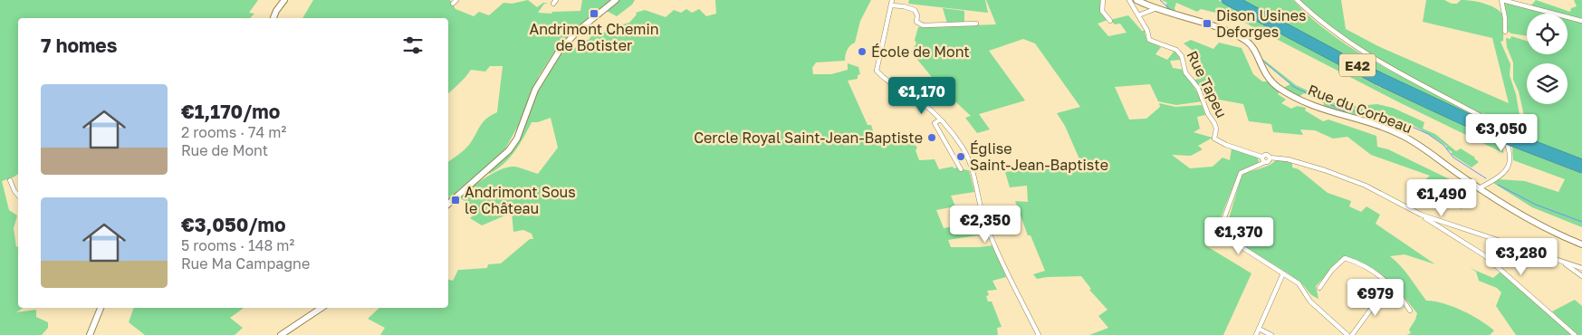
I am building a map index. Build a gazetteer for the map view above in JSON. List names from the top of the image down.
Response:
{
  "streets": {
    "highway": ["E42"],
    "street": ["Rue Tapeu", "Rue du Corbeau"]
  },
  "places": {
    "transit": ["Andrimont Chemin de Botister", "Dison Usines Deforges", "Andrimont Sous le Château"],
    "other": ["École de Mont", "Cercle Royal Saint-Jean-Baptiste", "Église Saint-Jean-Baptiste"]
  },
  "page": {
    "heading": "7 homes",
    "list": [
      {
        "name": "€1,170/mo",
        "note": "2 rooms · 74 m² · Rue de Mont"
      },
      {
        "name": "€3,050/mo",
        "note": "5 rooms · 148 m² · Rue Ma Campagne"
      }
    ],
    "price": [
      "€1,170",
      "€3,050",
      "€1,490",
      "€2,350",
      "€1,370",
      "€3,280",
      "€979"
    ]
  }
}
